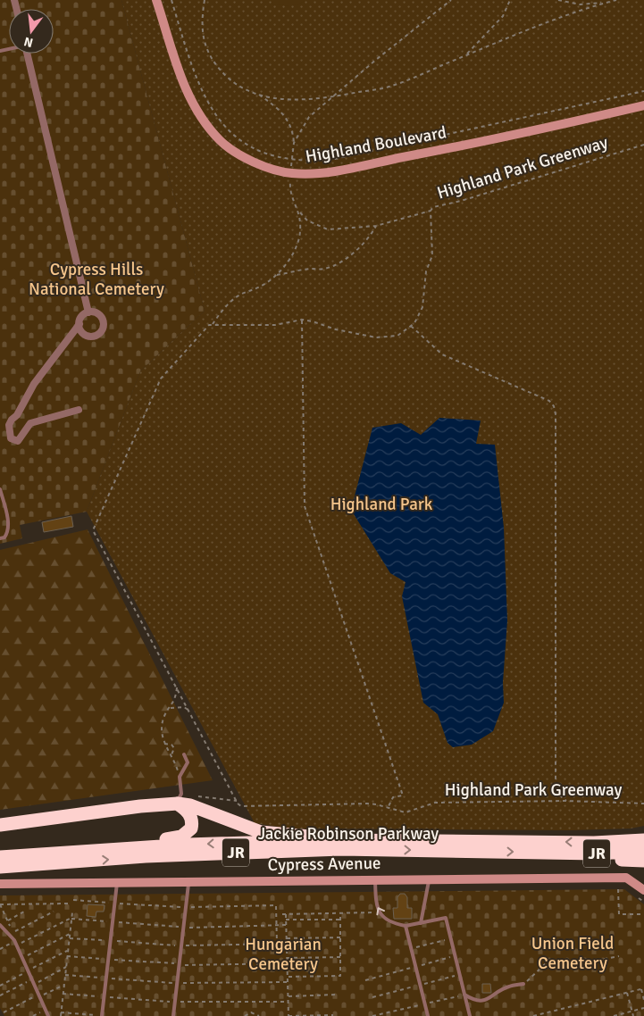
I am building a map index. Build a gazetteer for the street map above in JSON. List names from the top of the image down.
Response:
{
  "streets": {
    "highway": ["Jackie Robinson Parkway", "JR"],
    "street": ["Highland Boulevard", "Cypress Avenue"],
    "path": ["Highland Park Greenway"]
  },
  "parks": [
    "Cypress Hills National Cemetery",
    "Highland Park",
    "Union Field Cemetery",
    "Hungarian Cemetery"
  ],
  "north": "bottom"
}
